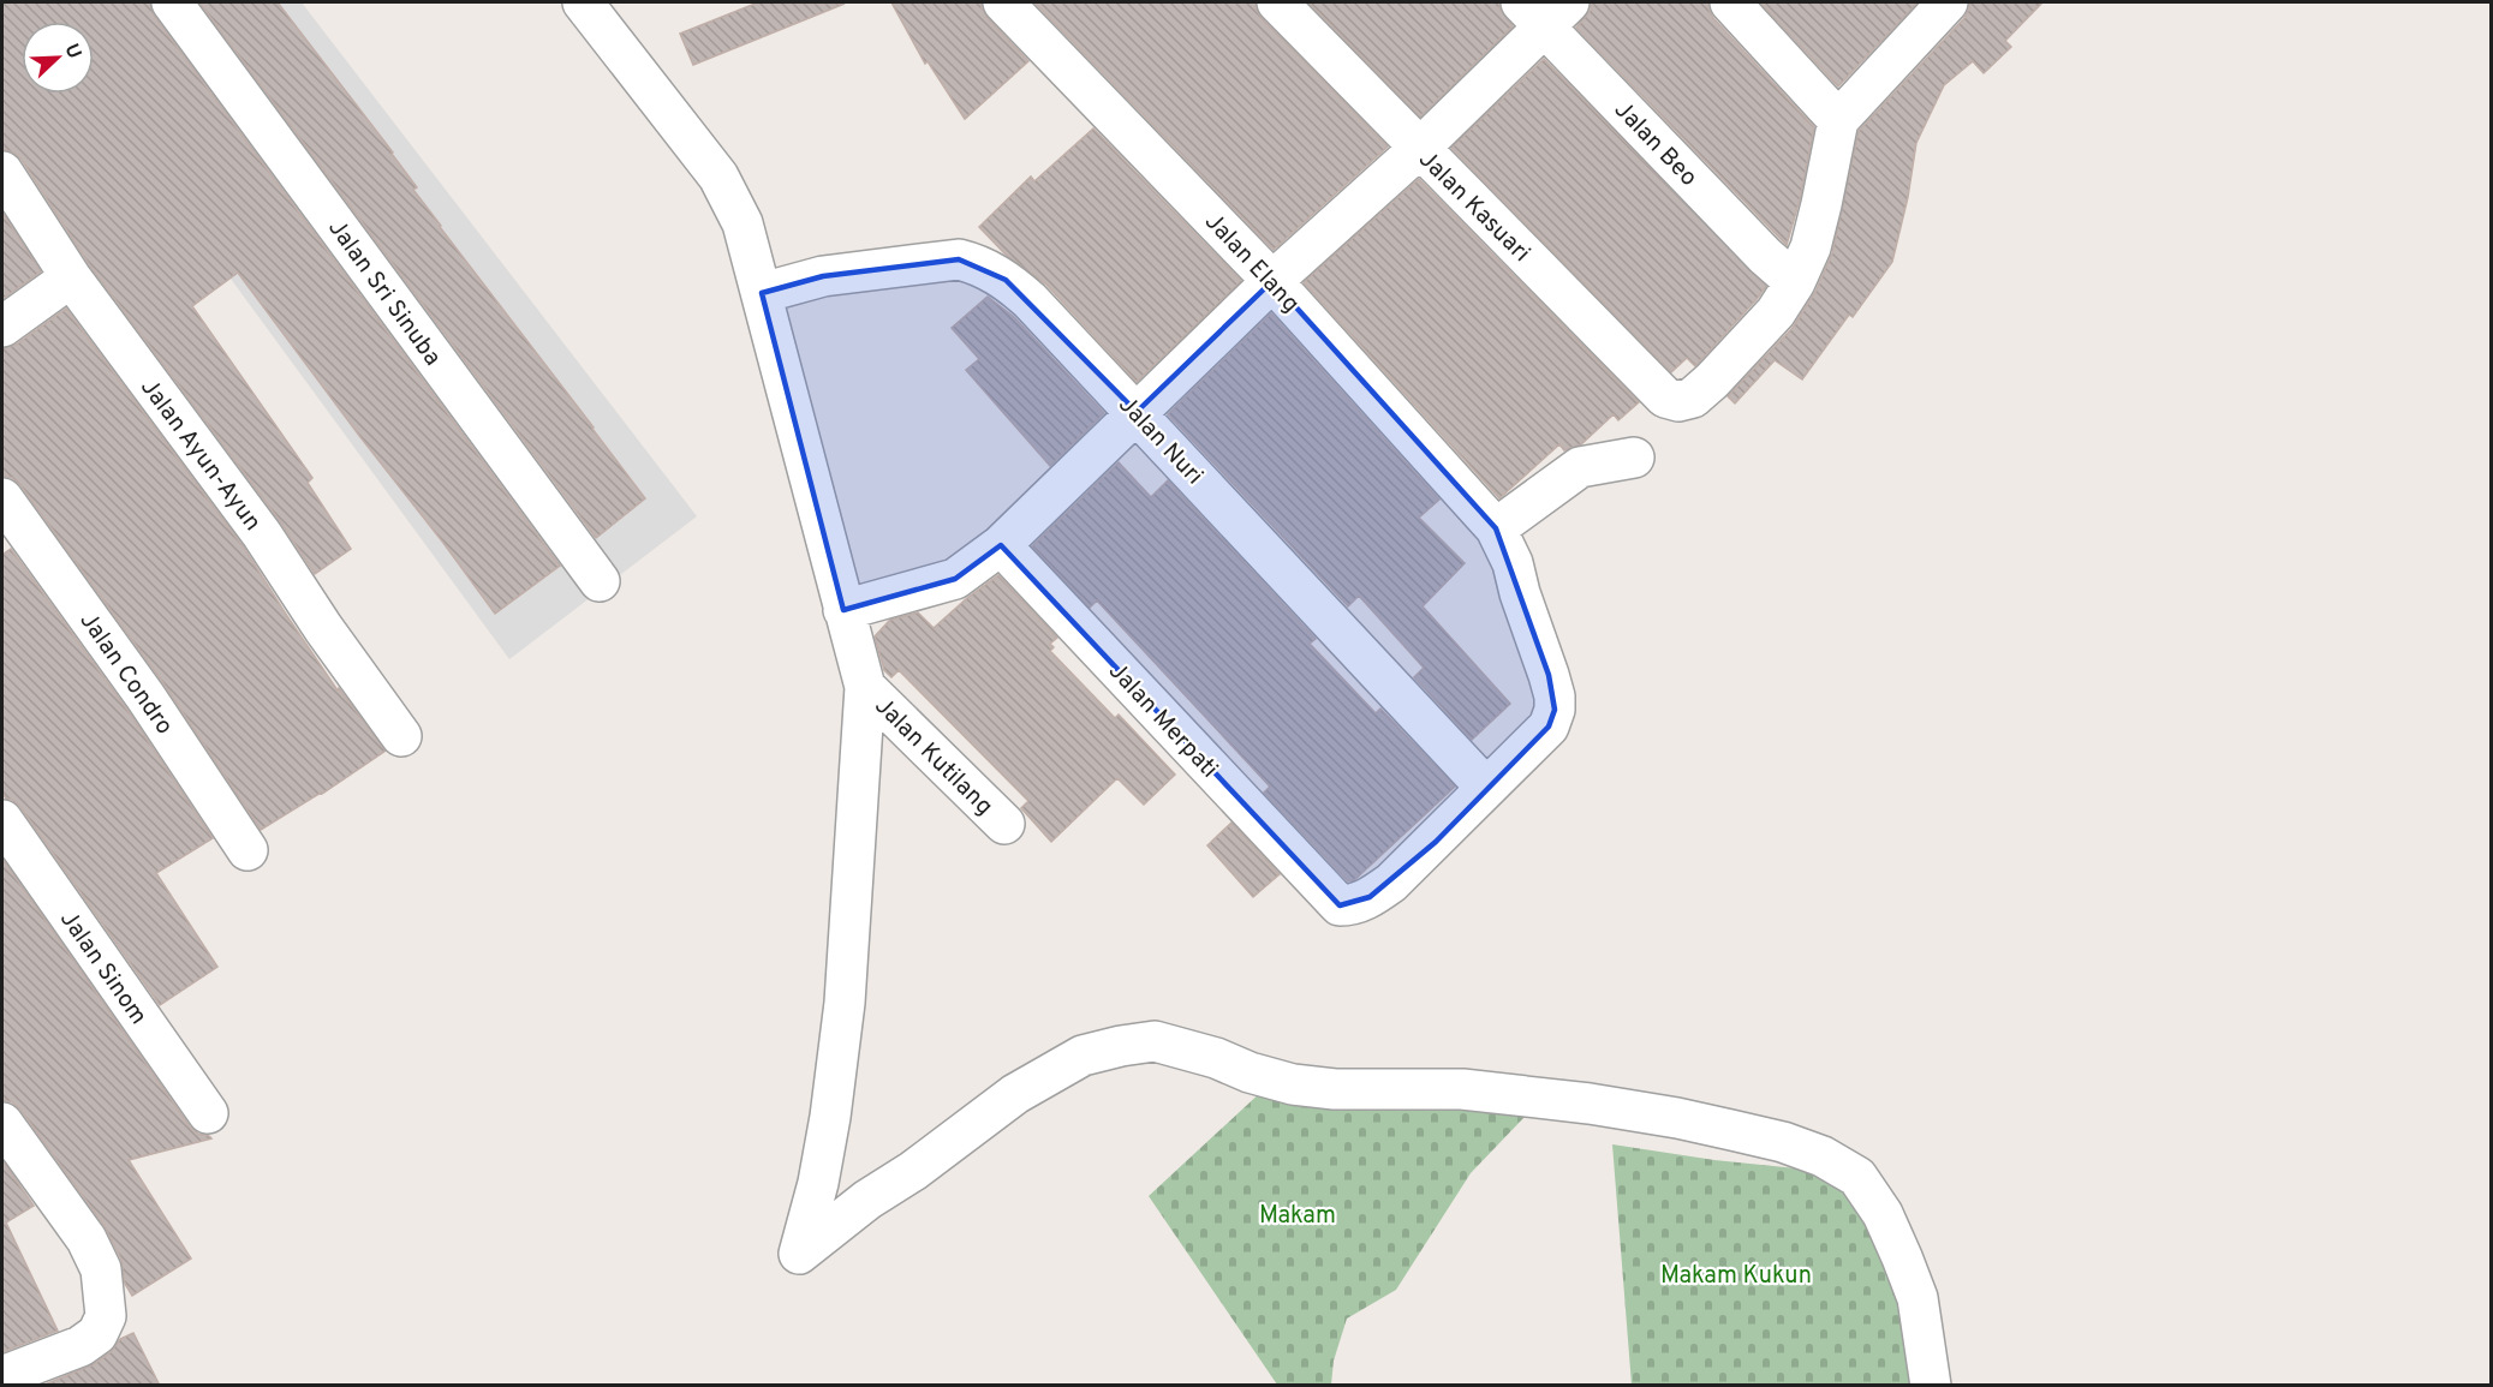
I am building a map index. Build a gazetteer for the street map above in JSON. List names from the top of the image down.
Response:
{
  "streets": {
    "street": [
      "Jalan Beo",
      "Jalan Kasuari",
      "Jalan Elang",
      "Jalan Sri Sinuba",
      "Jalan Nuri",
      "Jalan Ayun-Ayun",
      "Jalan Condro",
      "Jalan Merpati",
      "Jalan Kutilang",
      "Jalan Sinom"
    ]
  },
  "crossings": [
    ["Jalan Beo", "Jalan Kasuari"],
    ["Jalan Elang", "Jalan Nuri"],
    ["Jalan Elang", "Jalan Merpati"]
  ],
  "parks": ["Makam", "Makam Kukun"],
  "north": "top right"
}
